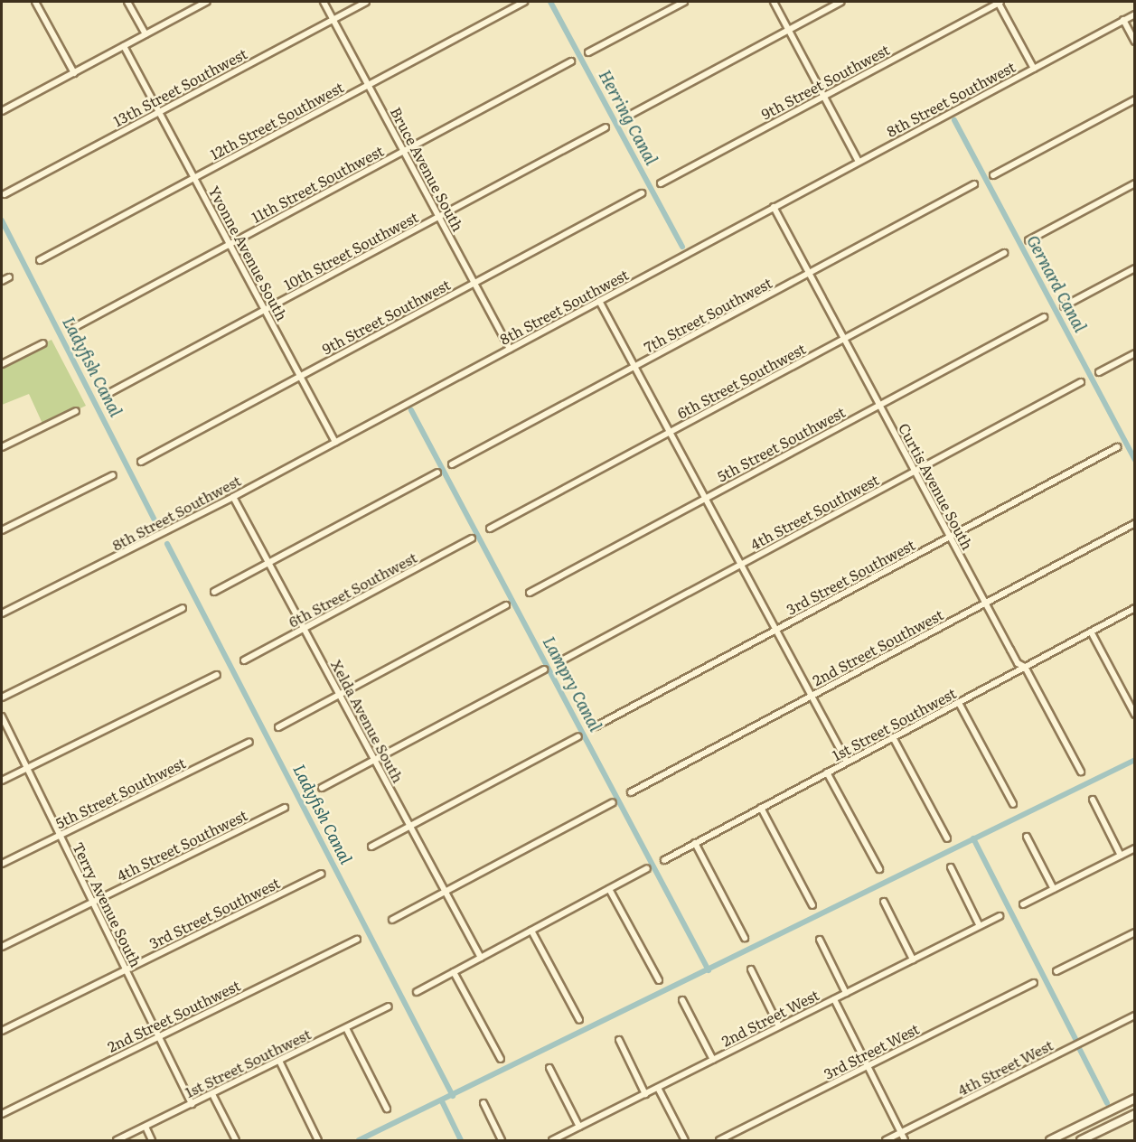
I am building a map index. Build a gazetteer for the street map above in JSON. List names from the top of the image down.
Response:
{
  "streets": {
    "street": [
      "9th Street Southwest",
      "13th Street Southwest",
      "8th Street Southwest",
      "12th Street Southwest",
      "Bruce Avenue South",
      "11th Street Southwest",
      "10th Street Southwest",
      "Yvonne Avenue South",
      "7th Street Southwest",
      "6th Street Southwest",
      "5th Street Southwest",
      "Curtis Avenue South",
      "4th Street Southwest",
      "3rd Street Southwest",
      "2nd Street Southwest",
      "Xelda Avenue South",
      "1st Street Southwest",
      "Terry Avenue South",
      "2nd Street West",
      "3rd Street West",
      "4th Street West"
    ]
  },
  "crossings": [
    ["9th Street Southwest", "Bruce Avenue South"],
    ["9th Street Southwest", "Yvonne Avenue South"],
    ["13th Street Southwest", "Bruce Avenue South"],
    ["13th Street Southwest", "Yvonne Avenue South"],
    ["8th Street Southwest", "Bruce Avenue South"],
    ["8th Street Southwest", "Yvonne Avenue South"],
    ["8th Street Southwest", "Curtis Avenue South"],
    ["8th Street Southwest", "Xelda Avenue South"],
    ["12th Street Southwest", "Bruce Avenue South"],
    ["12th Street Southwest", "Yvonne Avenue South"],
    ["Bruce Avenue South", "11th Street Southwest"],
    ["Bruce Avenue South", "10th Street Southwest"],
    ["11th Street Southwest", "Yvonne Avenue South"],
    ["10th Street Southwest", "Yvonne Avenue South"],
    ["7th Street Southwest", "Curtis Avenue South"],
    ["6th Street Southwest", "Curtis Avenue South"],
    ["6th Street Southwest", "Xelda Avenue South"],
    ["5th Street Southwest", "Curtis Avenue South"],
    ["5th Street Southwest", "Terry Avenue South"],
    ["Curtis Avenue South", "4th Street Southwest"],
    ["Curtis Avenue South", "3rd Street Southwest"],
    ["Curtis Avenue South", "2nd Street Southwest"],
    ["Curtis Avenue South", "1st Street Southwest"],
    ["4th Street Southwest", "Terry Avenue South"],
    ["3rd Street Southwest", "Terry Avenue South"],
    ["2nd Street Southwest", "Terry Avenue South"],
    ["1st Street Southwest", "Terry Avenue South"]
  ],
  "water": [
    "Herring Canal",
    "Gernard Canal",
    "Ladyfish Canal",
    "Lampry Canal"
  ]
}
